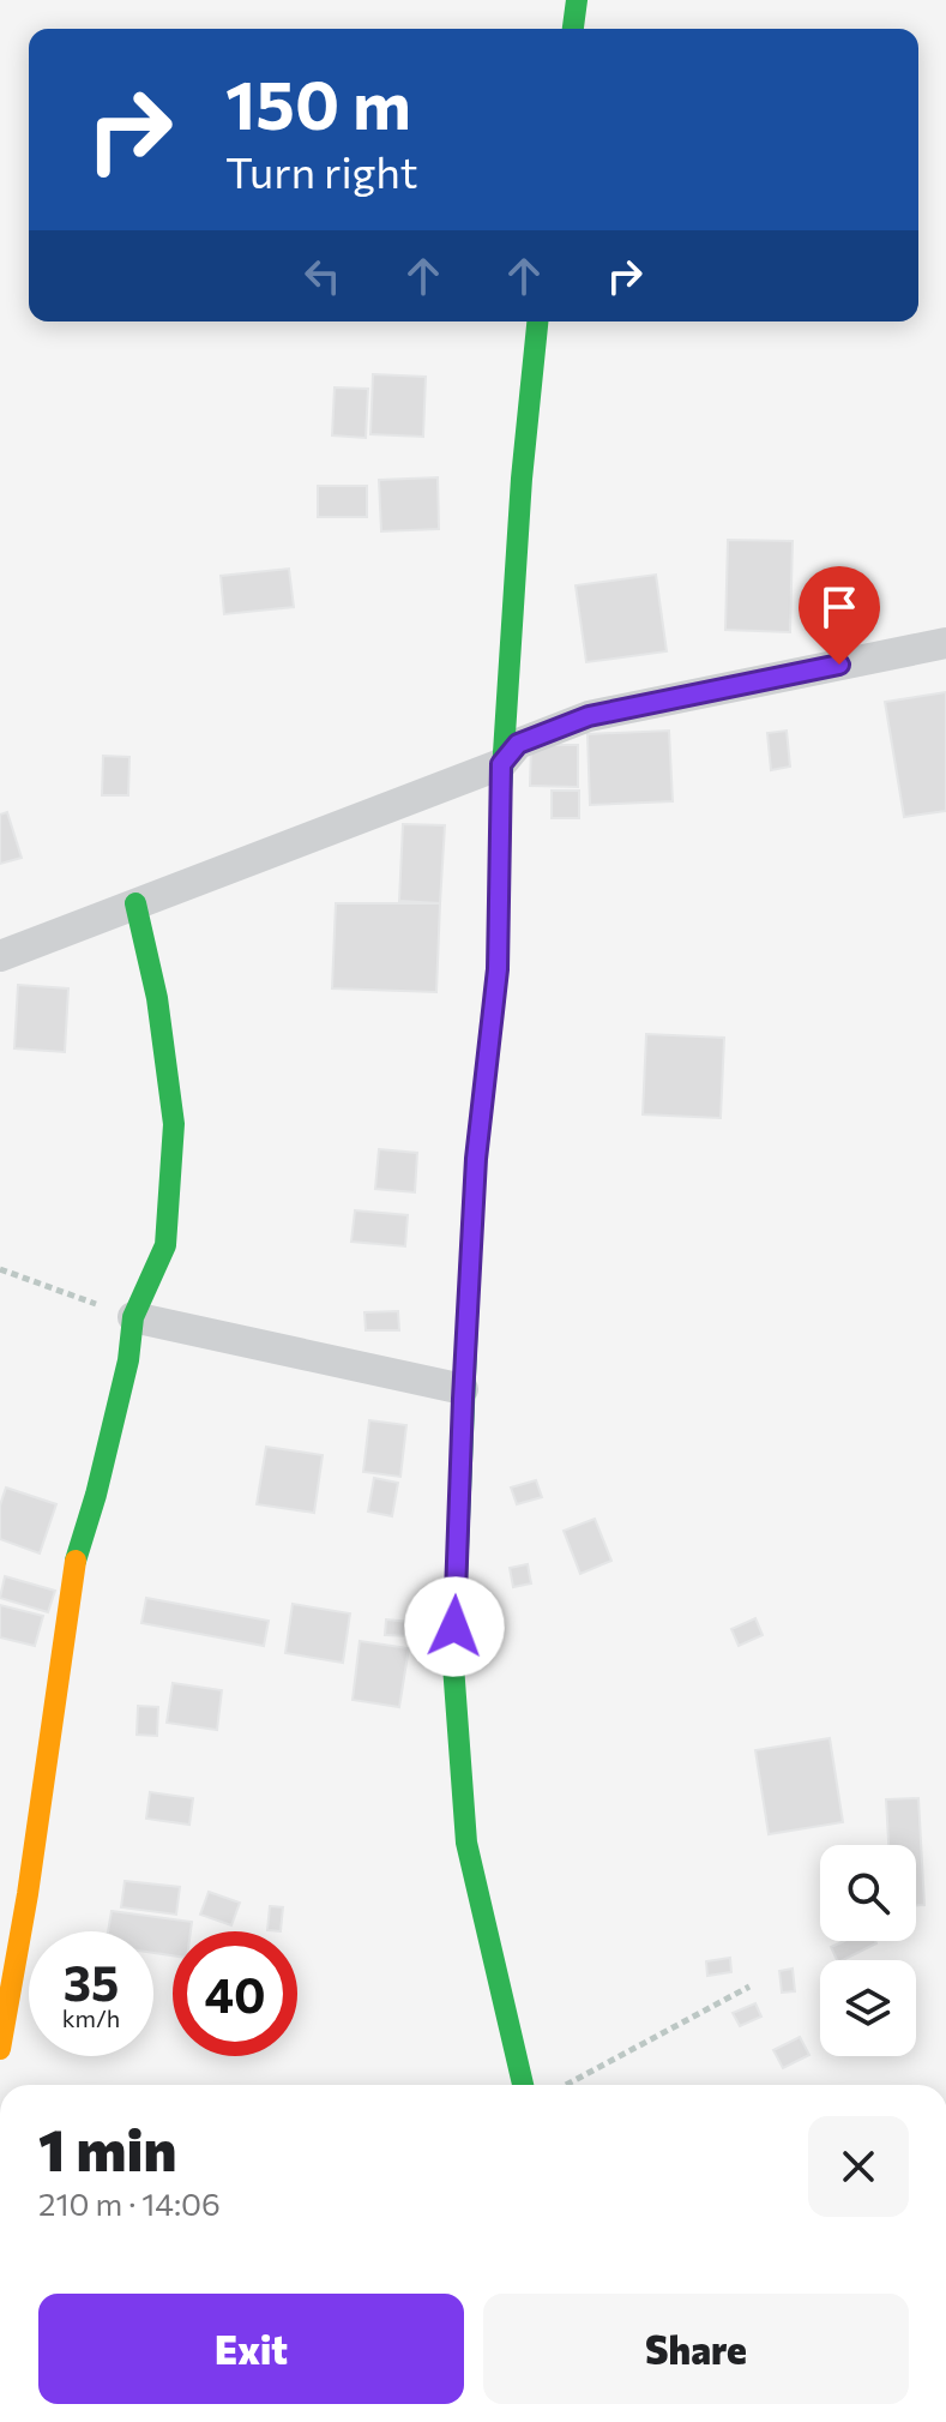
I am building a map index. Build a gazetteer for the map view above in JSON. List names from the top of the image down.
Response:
{
  "page": {
    "turn": ["150 m", "Turn right"],
    "speed": "35 km/h",
    "limit": "40",
    "heading": ["1 min", "210 m · 14:06"],
    "buttons": ["Exit", "Share"]
  }
}
